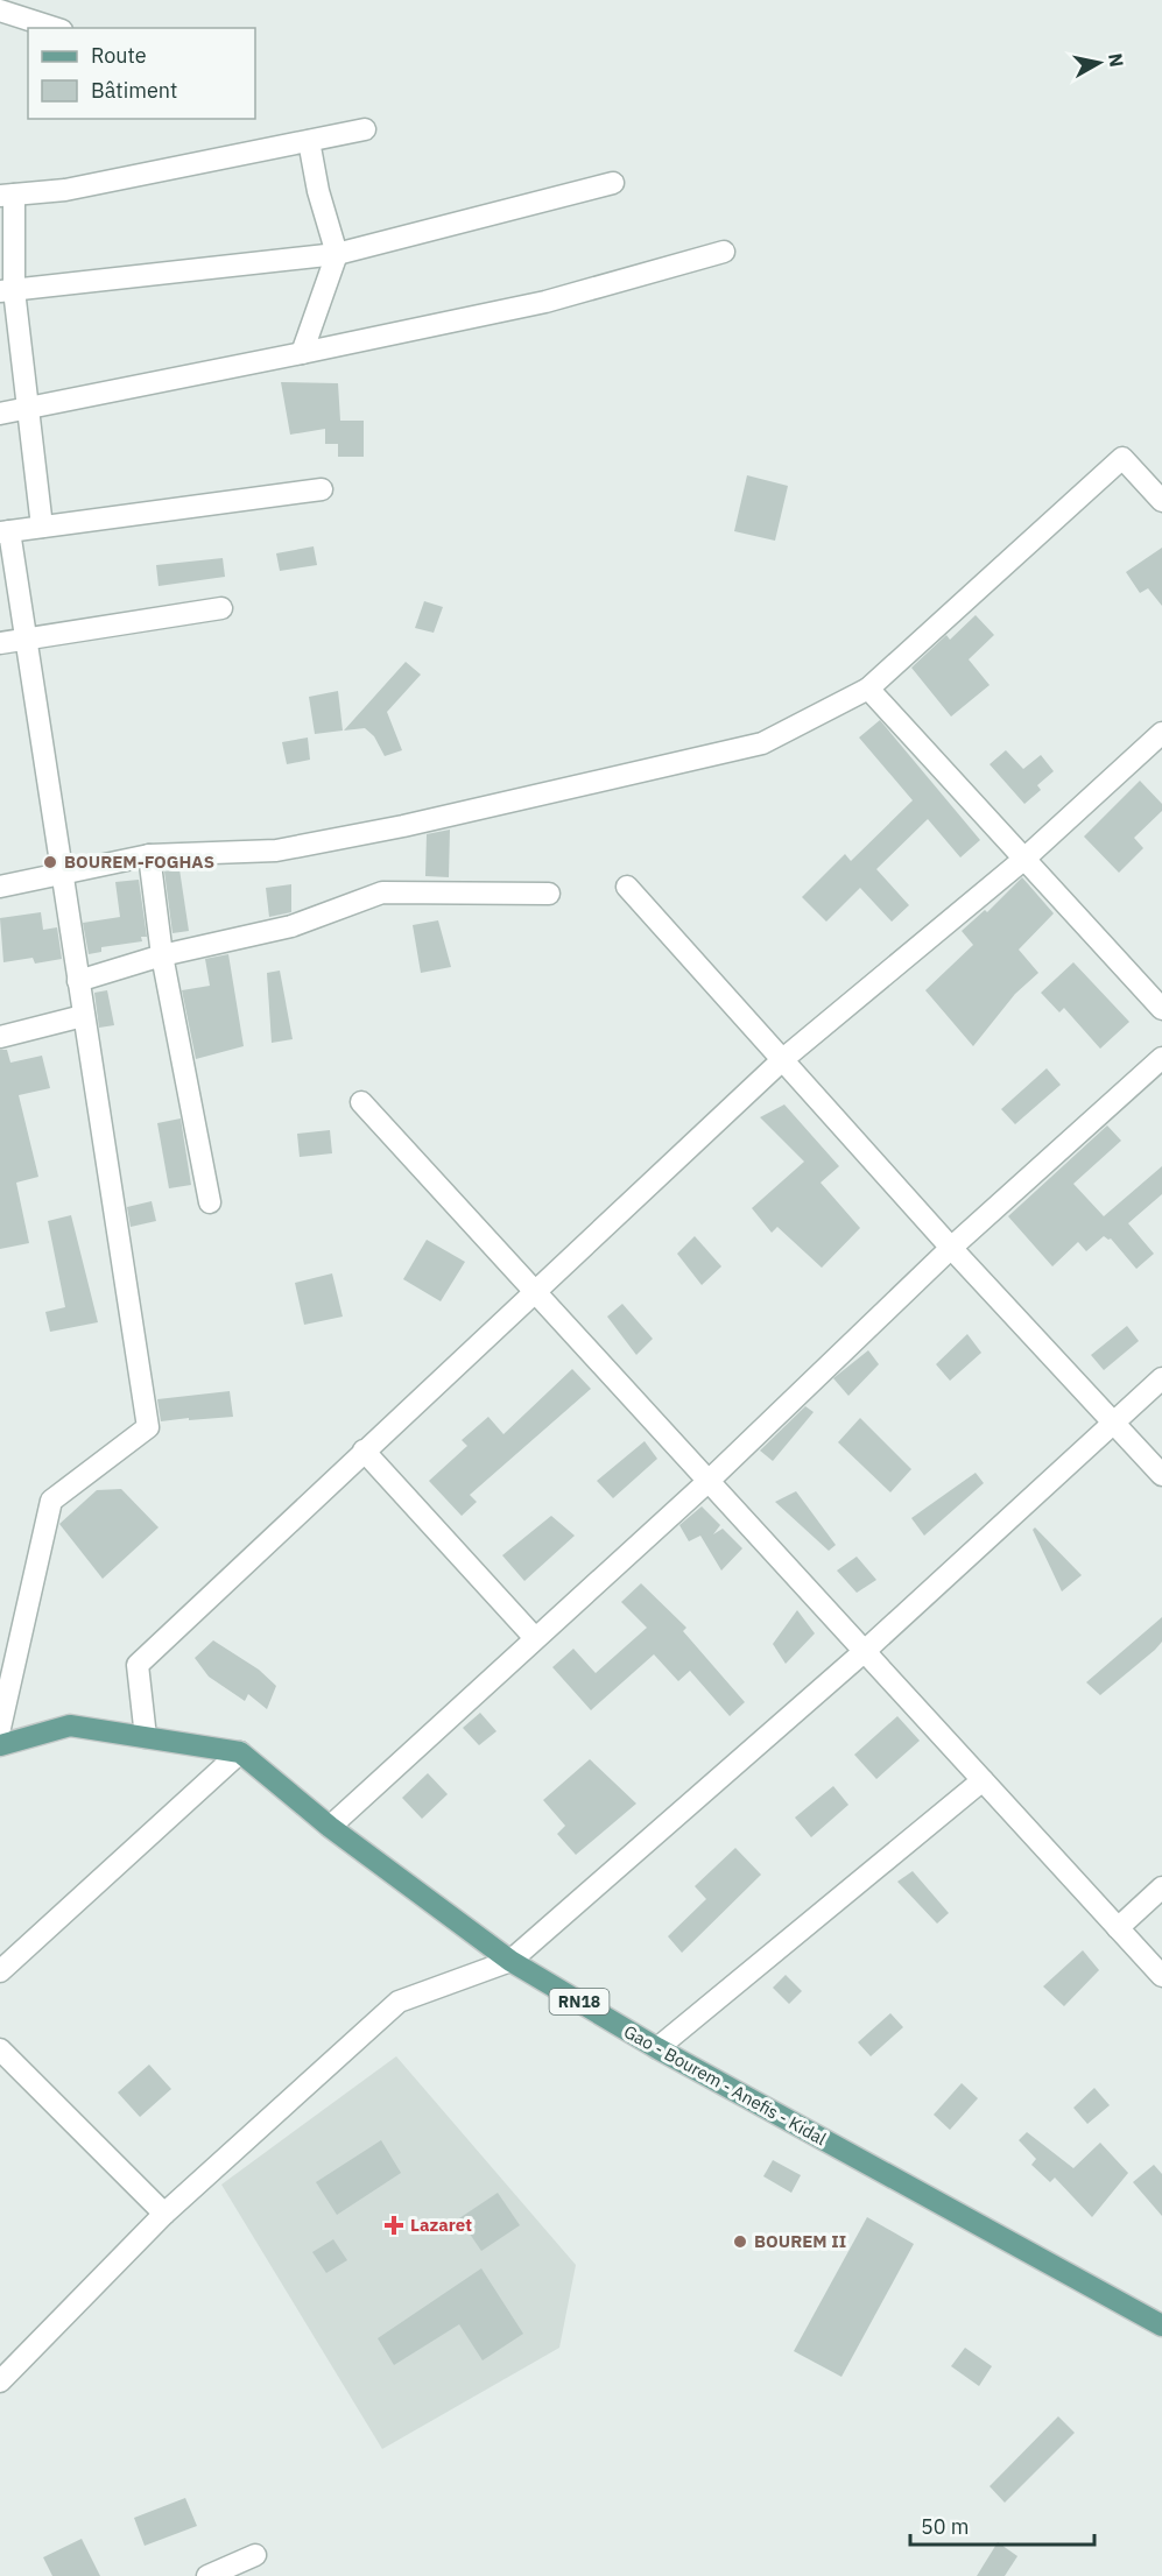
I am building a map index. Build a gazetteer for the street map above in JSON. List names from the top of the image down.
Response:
{
  "streets": {
    "main road": ["RN18", "Gao - Bourem - Anefis - Kidal"]
  },
  "places": {
    "other": ["BOUREM-FOGHAS", "BOUREM II"],
    "health": ["Lazaret"]
  },
  "legend": ["Route", "Bâtiment"],
  "scale_bar": "50 m",
  "north": "right"
}
